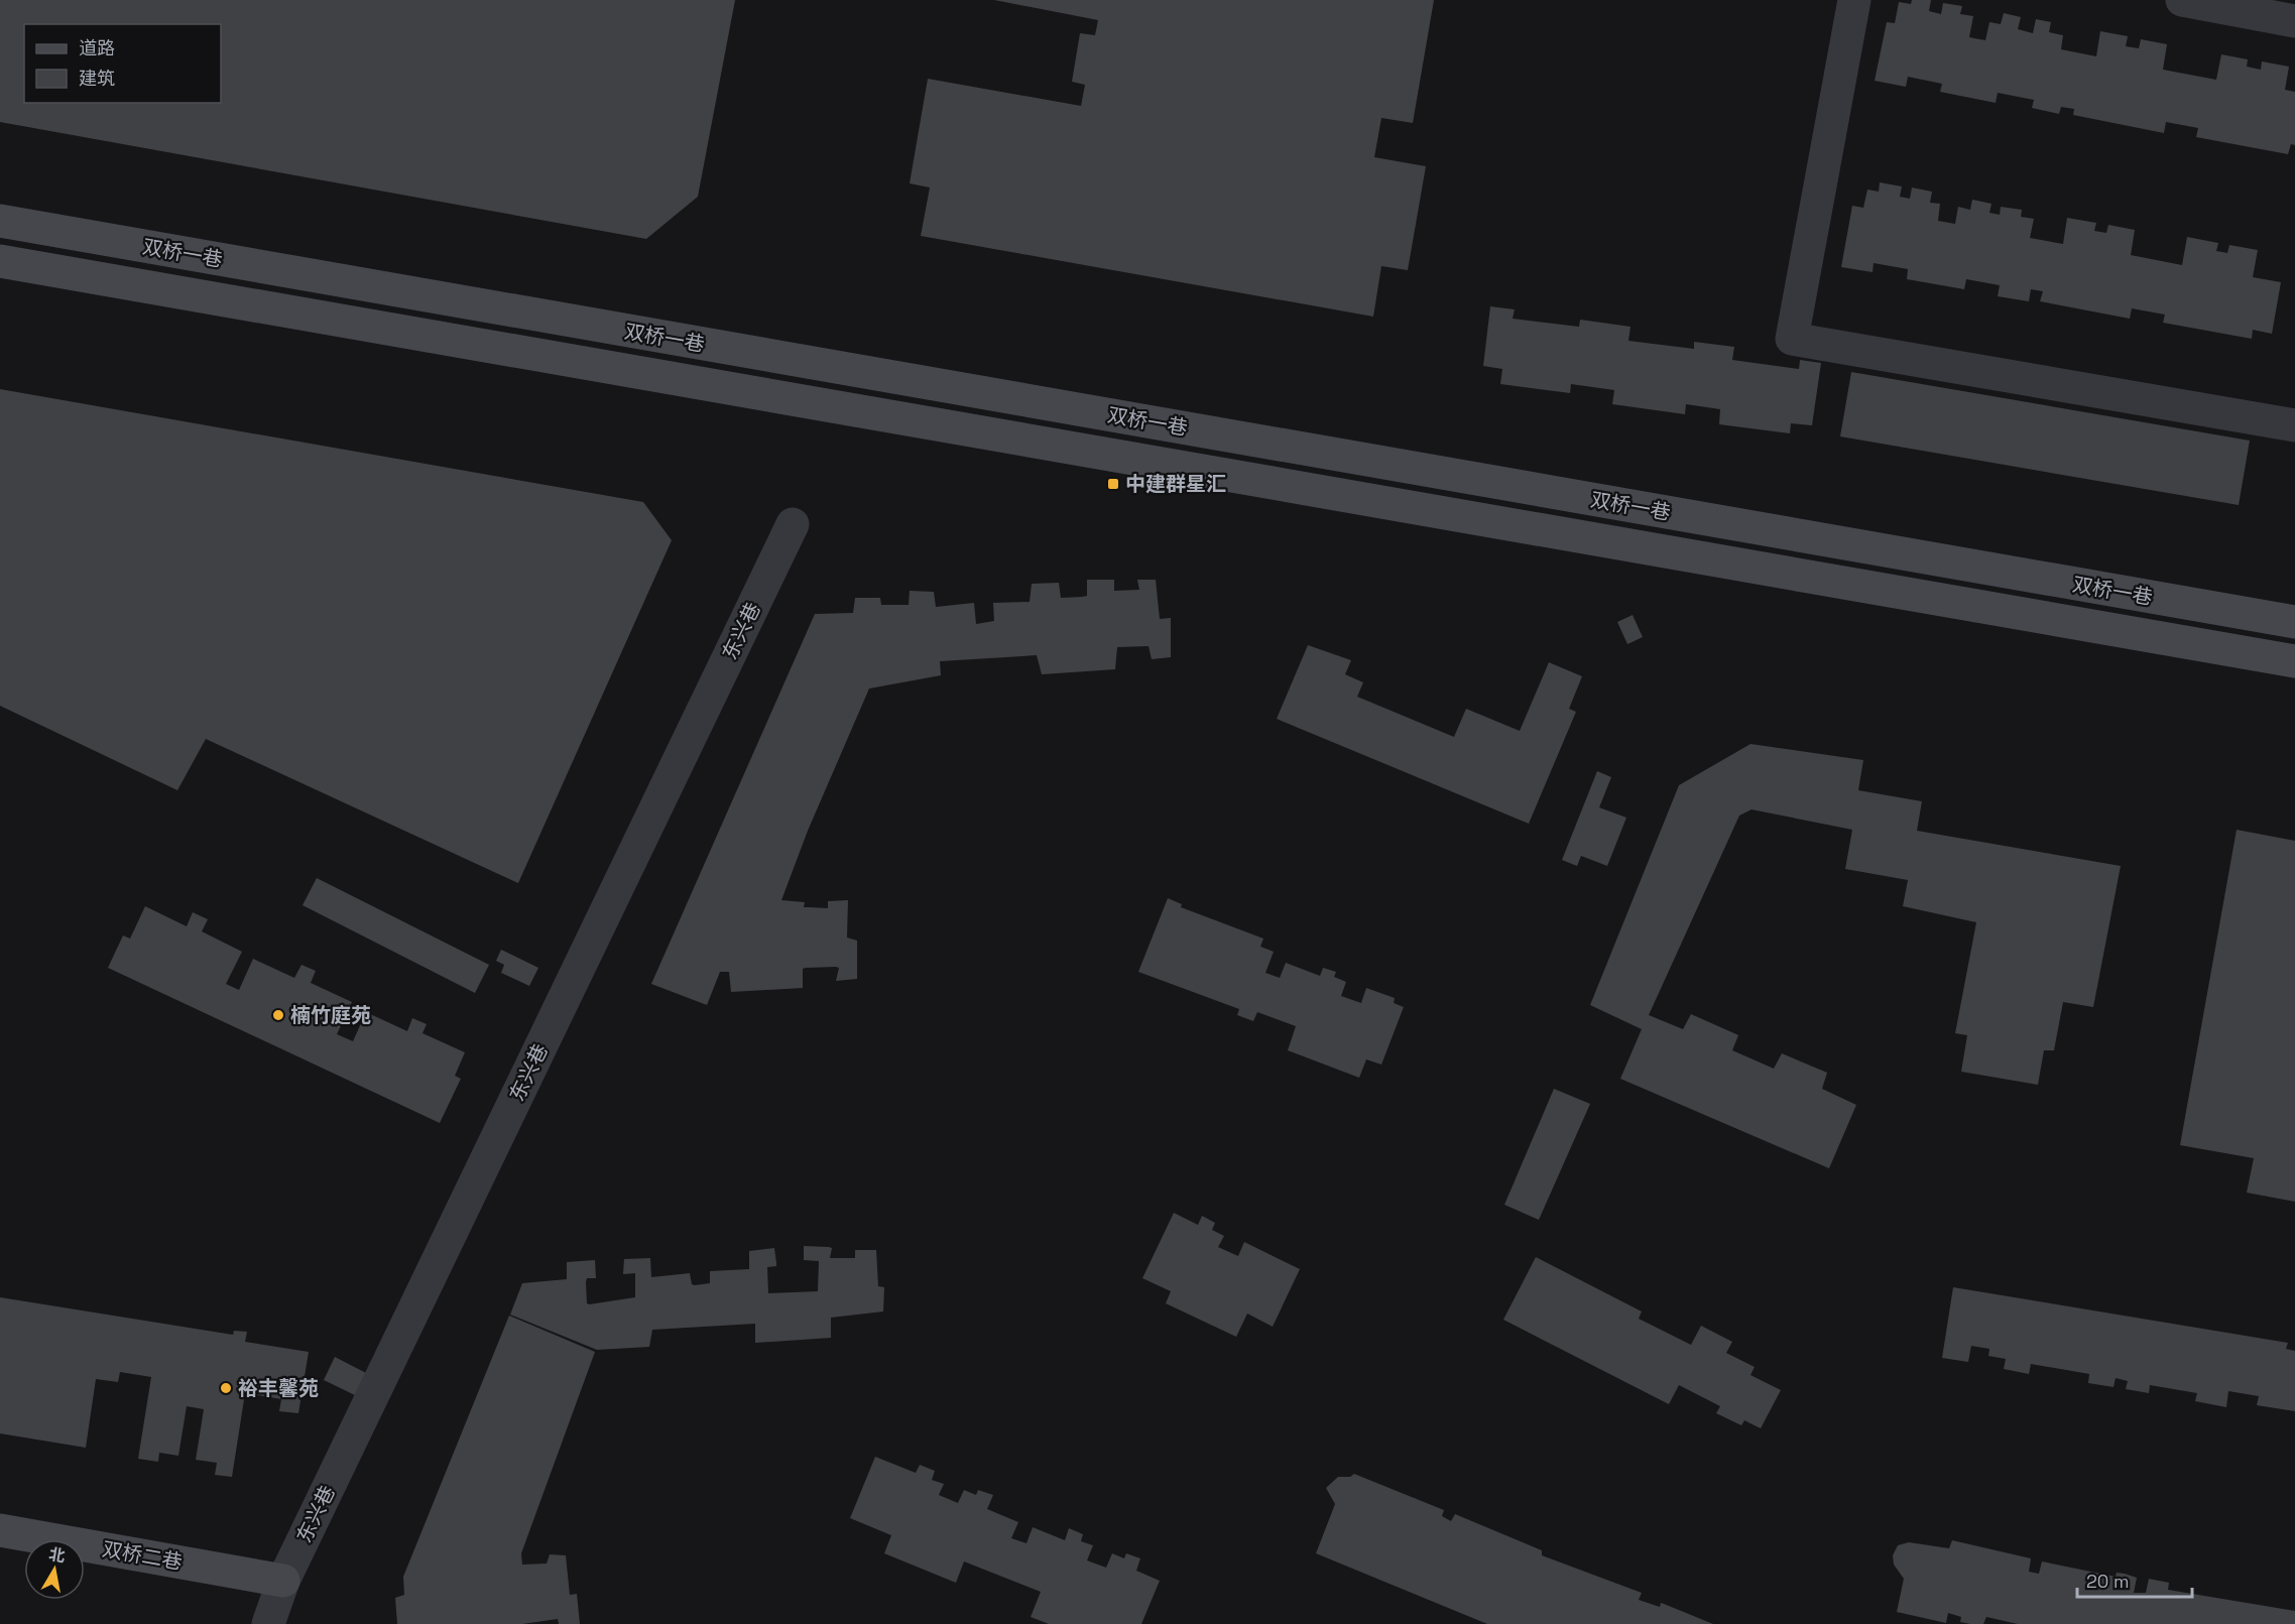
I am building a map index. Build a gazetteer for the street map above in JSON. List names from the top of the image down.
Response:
{
  "streets": {
    "street": ["双桥一巷", "东兴巷", "双桥二巷"]
  },
  "crossings": [
    ["东兴巷", "双桥二巷"]
  ],
  "places": {
    "transit": ["中建群星汇"],
    "other": ["楠竹庭苑", "裕丰馨苑"]
  },
  "legend": ["道路", "建筑"],
  "scale_bar": "20 m",
  "north": "top"
}
